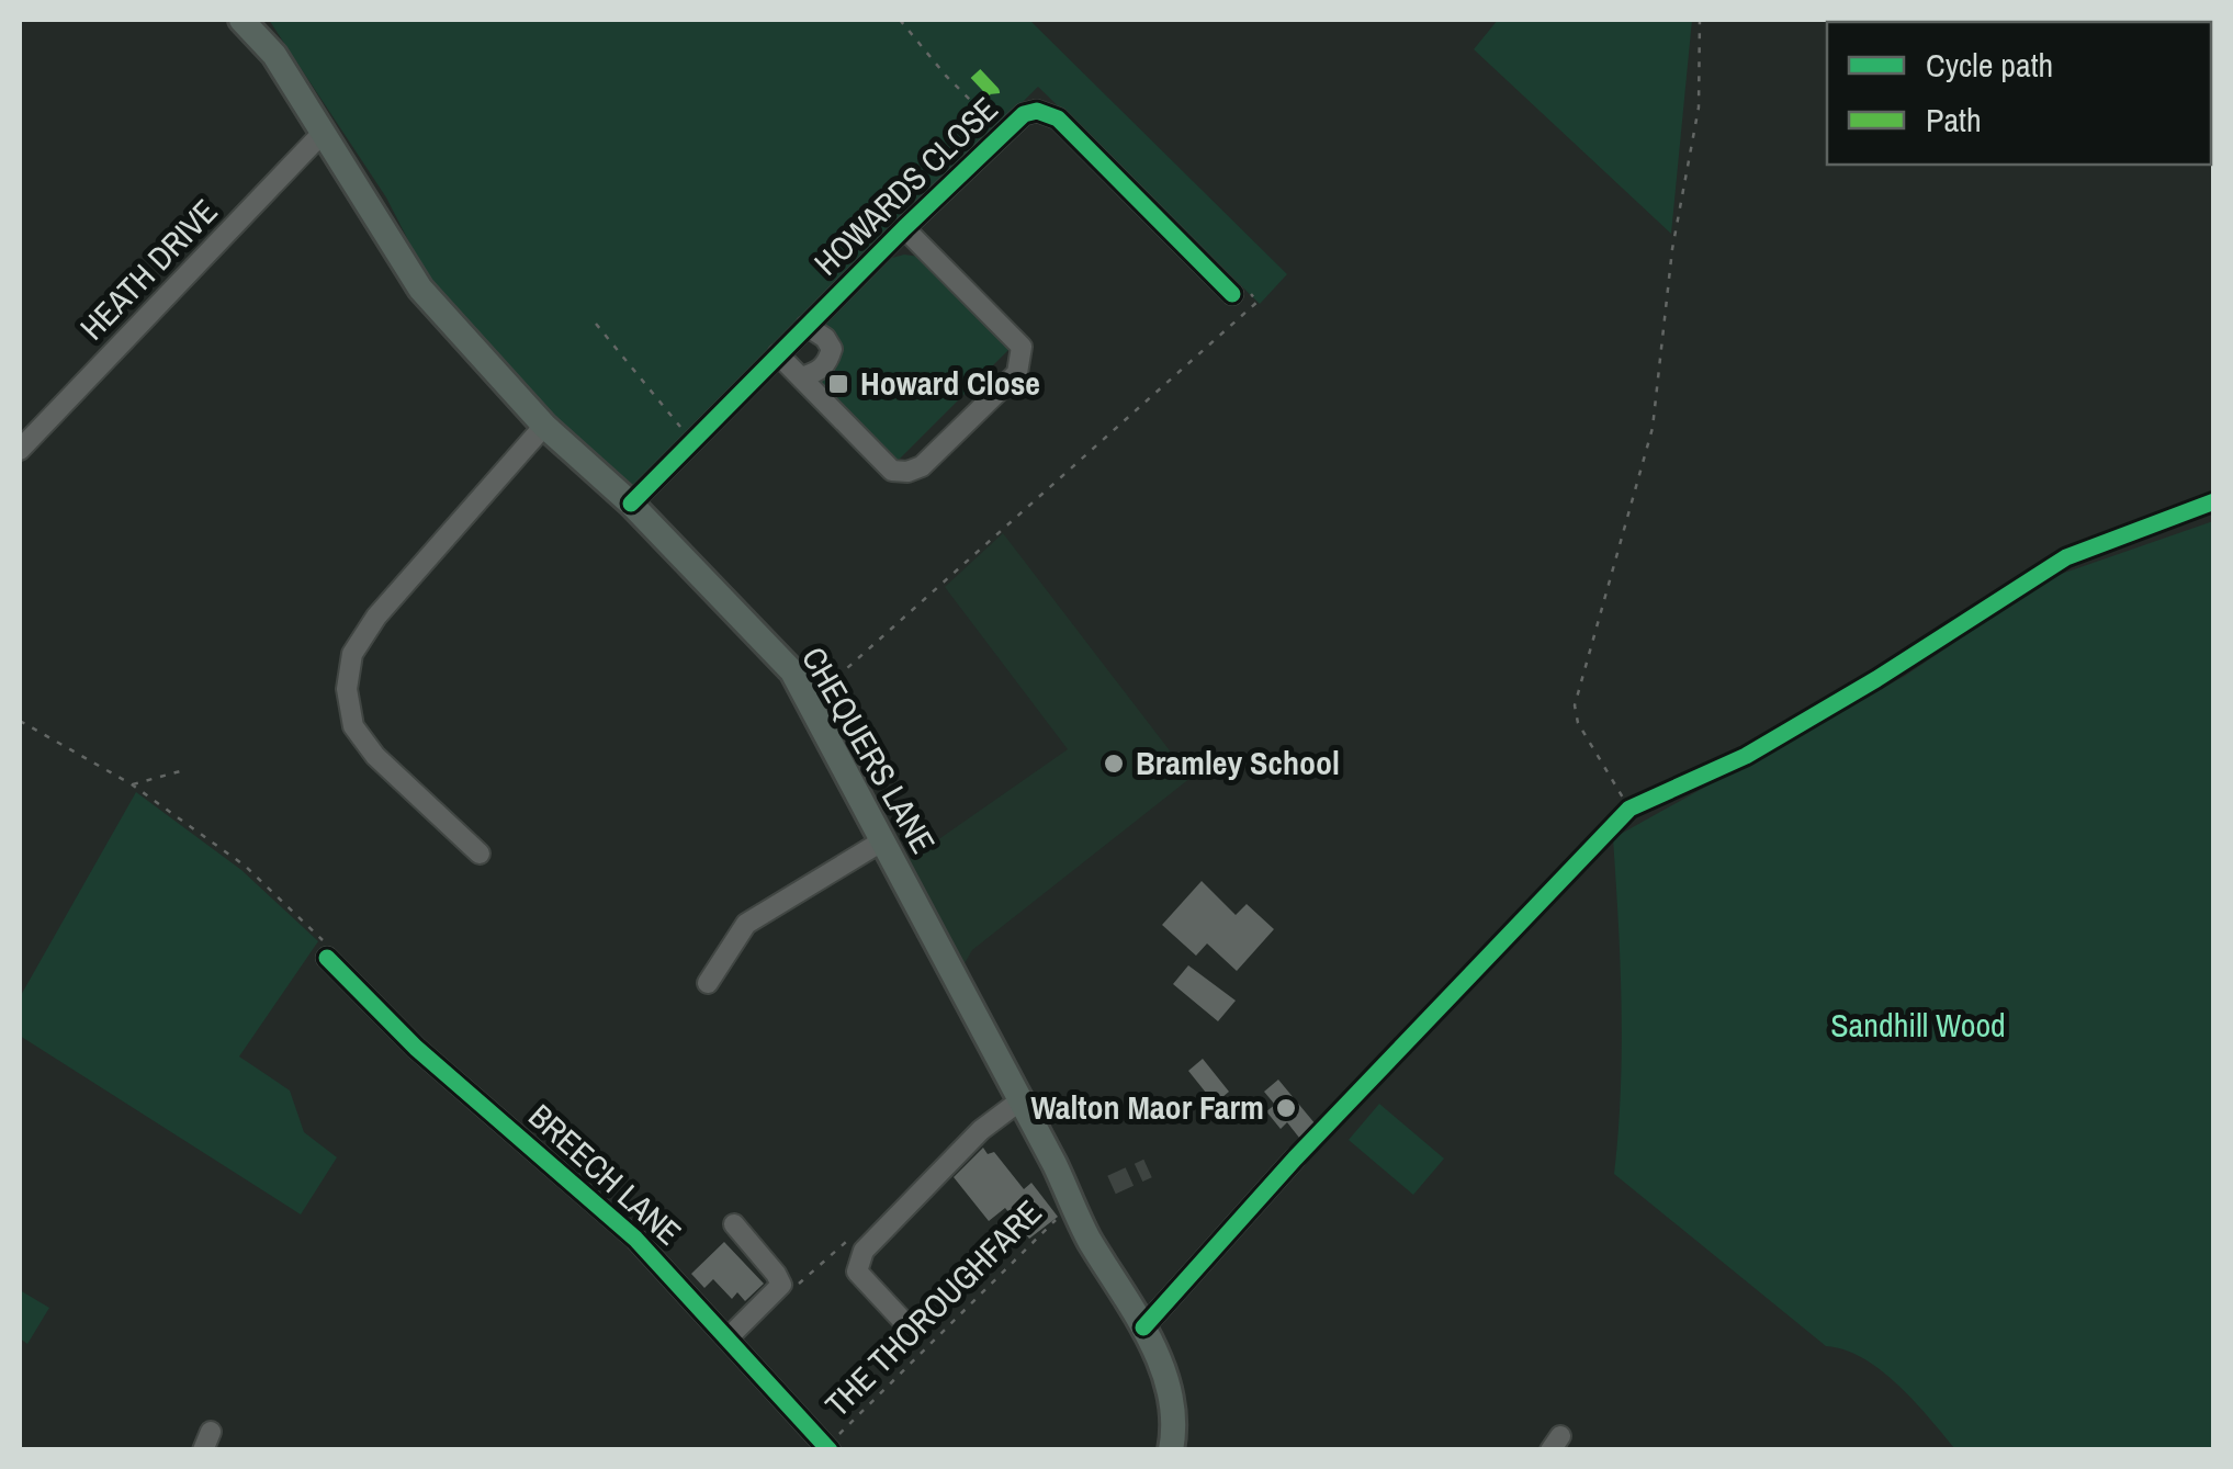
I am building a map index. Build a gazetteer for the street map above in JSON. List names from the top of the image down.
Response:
{
  "streets": {
    "main road": ["CHEQUERS LANE"],
    "street": ["HOWARDS CLOSE", "HEATH DRIVE", "BREECH LANE"],
    "path": ["THE THOROUGHFARE"]
  },
  "crossings": [
    ["HOWARDS CLOSE", "CHEQUERS LANE"],
    ["HEATH DRIVE", "CHEQUERS LANE"],
    ["CHEQUERS LANE", "THE THOROUGHFARE"],
    ["BREECH LANE", "THE THOROUGHFARE"]
  ],
  "parks": ["Sandhill Wood"],
  "places": {
    "transit": ["Howard Close"],
    "other": ["Bramley School", "Walton Maor Farm"]
  },
  "legend": ["Cycle path", "Path"]
}
